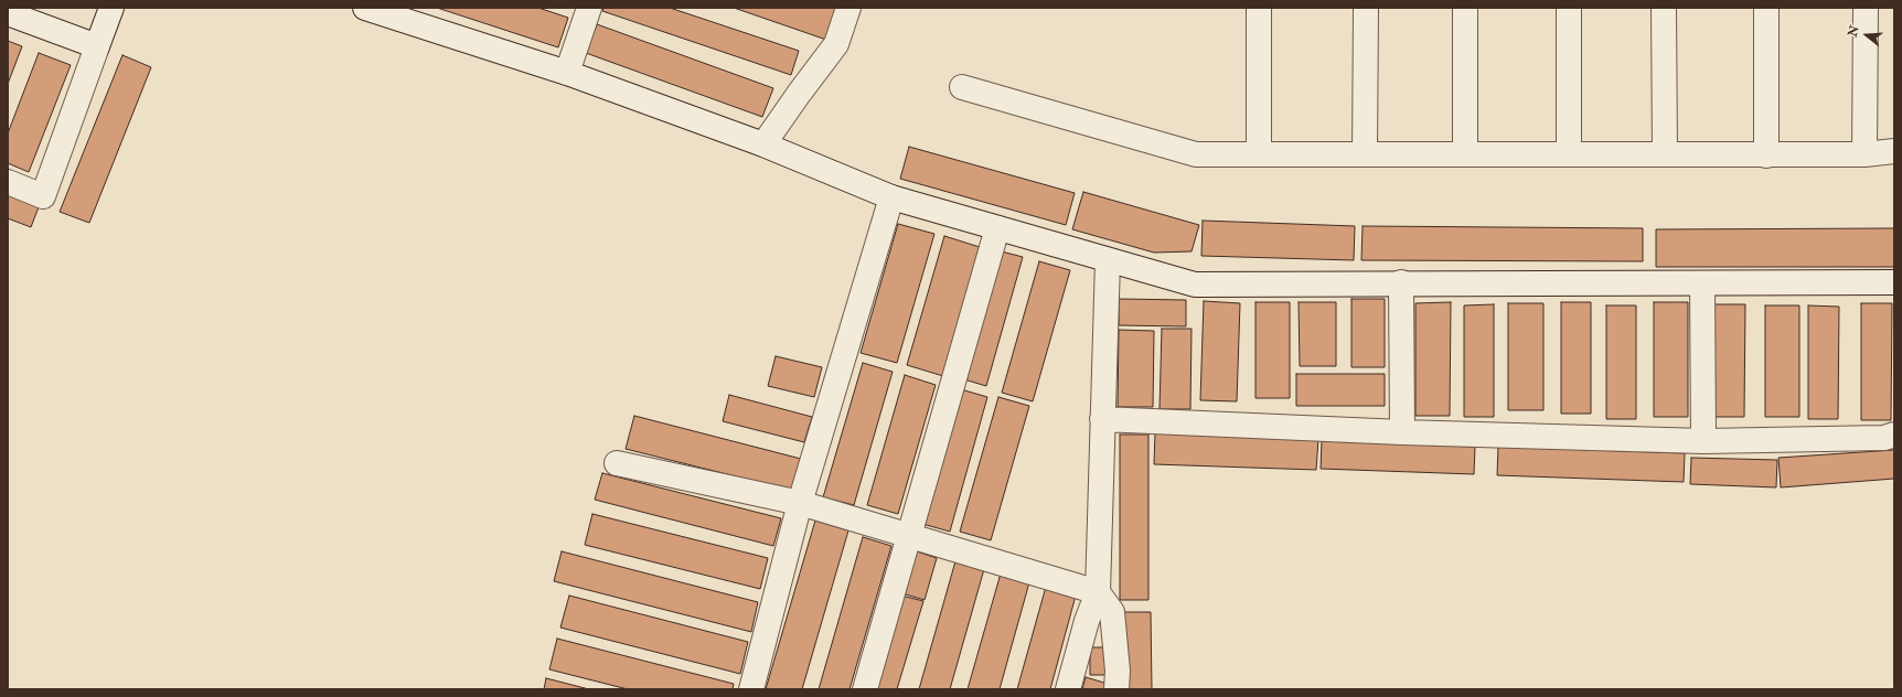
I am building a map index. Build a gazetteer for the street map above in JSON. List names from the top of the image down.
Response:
{
  "north": "left"
}
